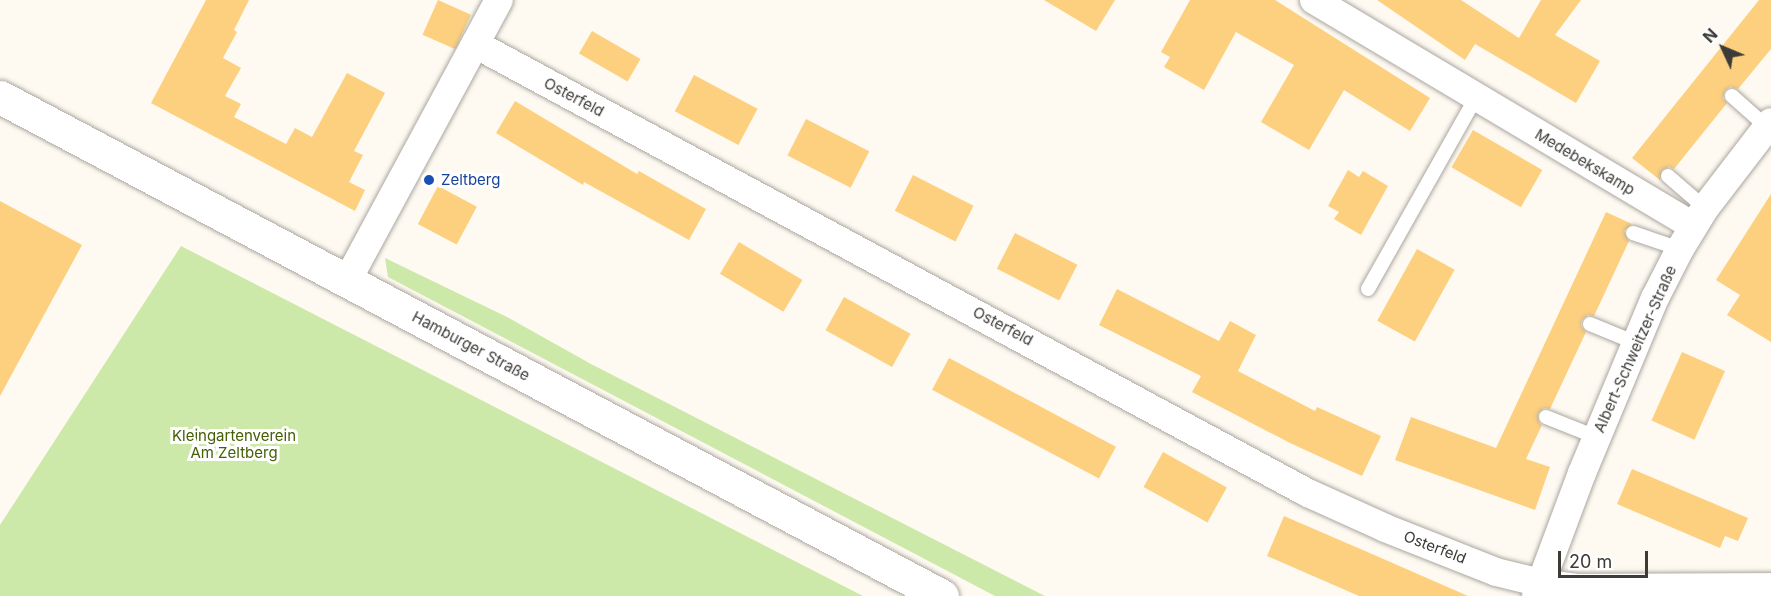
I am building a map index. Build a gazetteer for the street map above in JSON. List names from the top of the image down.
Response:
{
  "streets": {
    "main road": ["Hamburger Straße"],
    "street": ["Osterfeld", "Medebekskamp", "Albert-Schweitzer-Straße"]
  },
  "crossings": [
    ["Osterfeld", "Albert-Schweitzer-Straße"],
    ["Medebekskamp", "Albert-Schweitzer-Straße"]
  ],
  "parks": ["Kleingartenverein Am Zeltberg"],
  "places": ["Zeltberg"],
  "scale_bar": "20 m",
  "north": "top left"
}
